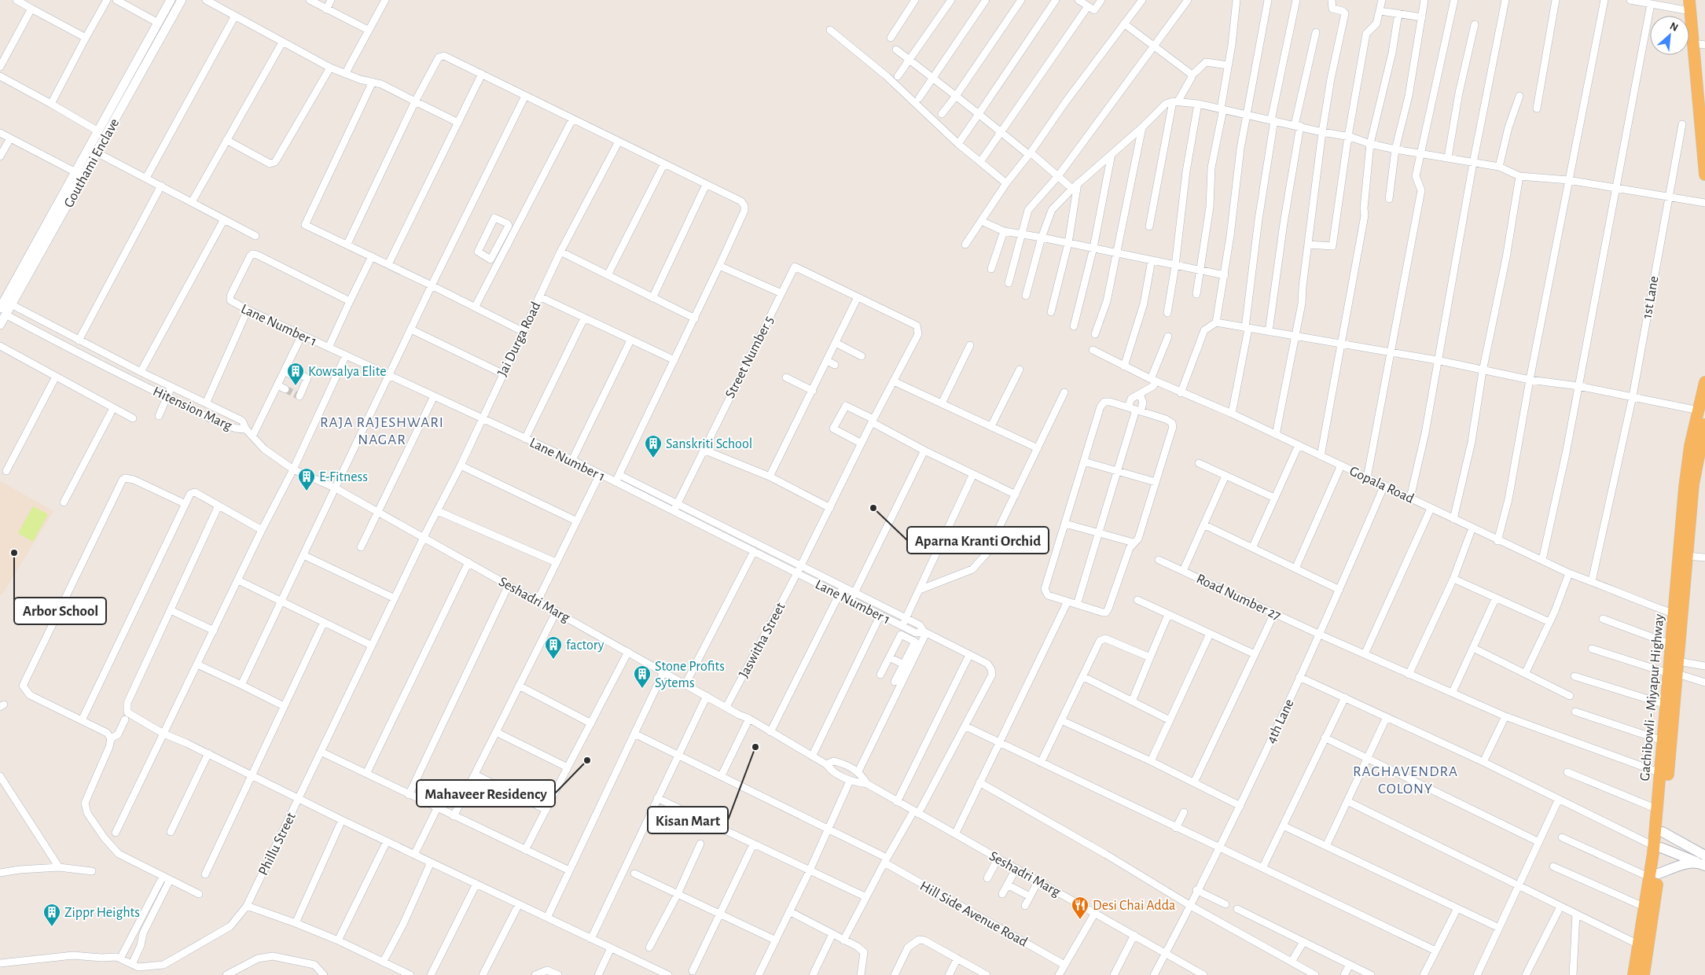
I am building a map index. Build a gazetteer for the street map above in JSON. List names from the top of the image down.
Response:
{
  "streets": {
    "main road": ["Gachibowli - Miyapur Highway"],
    "street": [
      "Gouthami Enclave",
      "1st Lane",
      "Lane Number 1",
      "Jai Durga Road",
      "Street Number 5",
      "Hitension Marg",
      "Gopala Road",
      "Road Number 27",
      "Seshadri Marg",
      "Jaswitha Street",
      "4th Lane",
      "Phillu Street",
      "Hill Side Avenue Road"
    ]
  },
  "crossings": [
    ["Gouthami Enclave", "Hitension Marg"],
    ["1st Lane", "Gopala Road"],
    ["Lane Number 1", "Jai Durga Road"],
    ["Lane Number 1", "Street Number 5"],
    ["Lane Number 1", "Jaswitha Street"],
    ["Jai Durga Road", "Seshadri Marg"],
    ["Jai Durga Road", "Phillu Street"],
    ["Street Number 5", "Jaswitha Street"],
    ["Hitension Marg", "Seshadri Marg"],
    ["Gopala Road", "Gachibowli - Miyapur Highway"],
    ["Gopala Road", "4th Lane"],
    ["Road Number 27", "Gachibowli - Miyapur Highway"],
    ["Road Number 27", "4th Lane"],
    ["Seshadri Marg", "Jaswitha Street"],
    ["Seshadri Marg", "4th Lane"],
    ["Seshadri Marg", "Phillu Street"]
  ],
  "districts": ["RAJA RAJESHWARI NAGAR", "RAGHAVENDRA COLONY"],
  "places": {
    "building": [
      "Kowsalya Elite",
      "Sanskriti School",
      "E-Fitness",
      "factory",
      "Stone Profits Sytems",
      "Zippr Heights"
    ],
    "other": [
      "Aparna Kranti Orchid",
      "Arbor School",
      "Kisan Mart",
      "Mahaveer Residency"
    ],
    "restaurant": ["Desi Chai Adda"]
  },
  "north": "top right"
}
